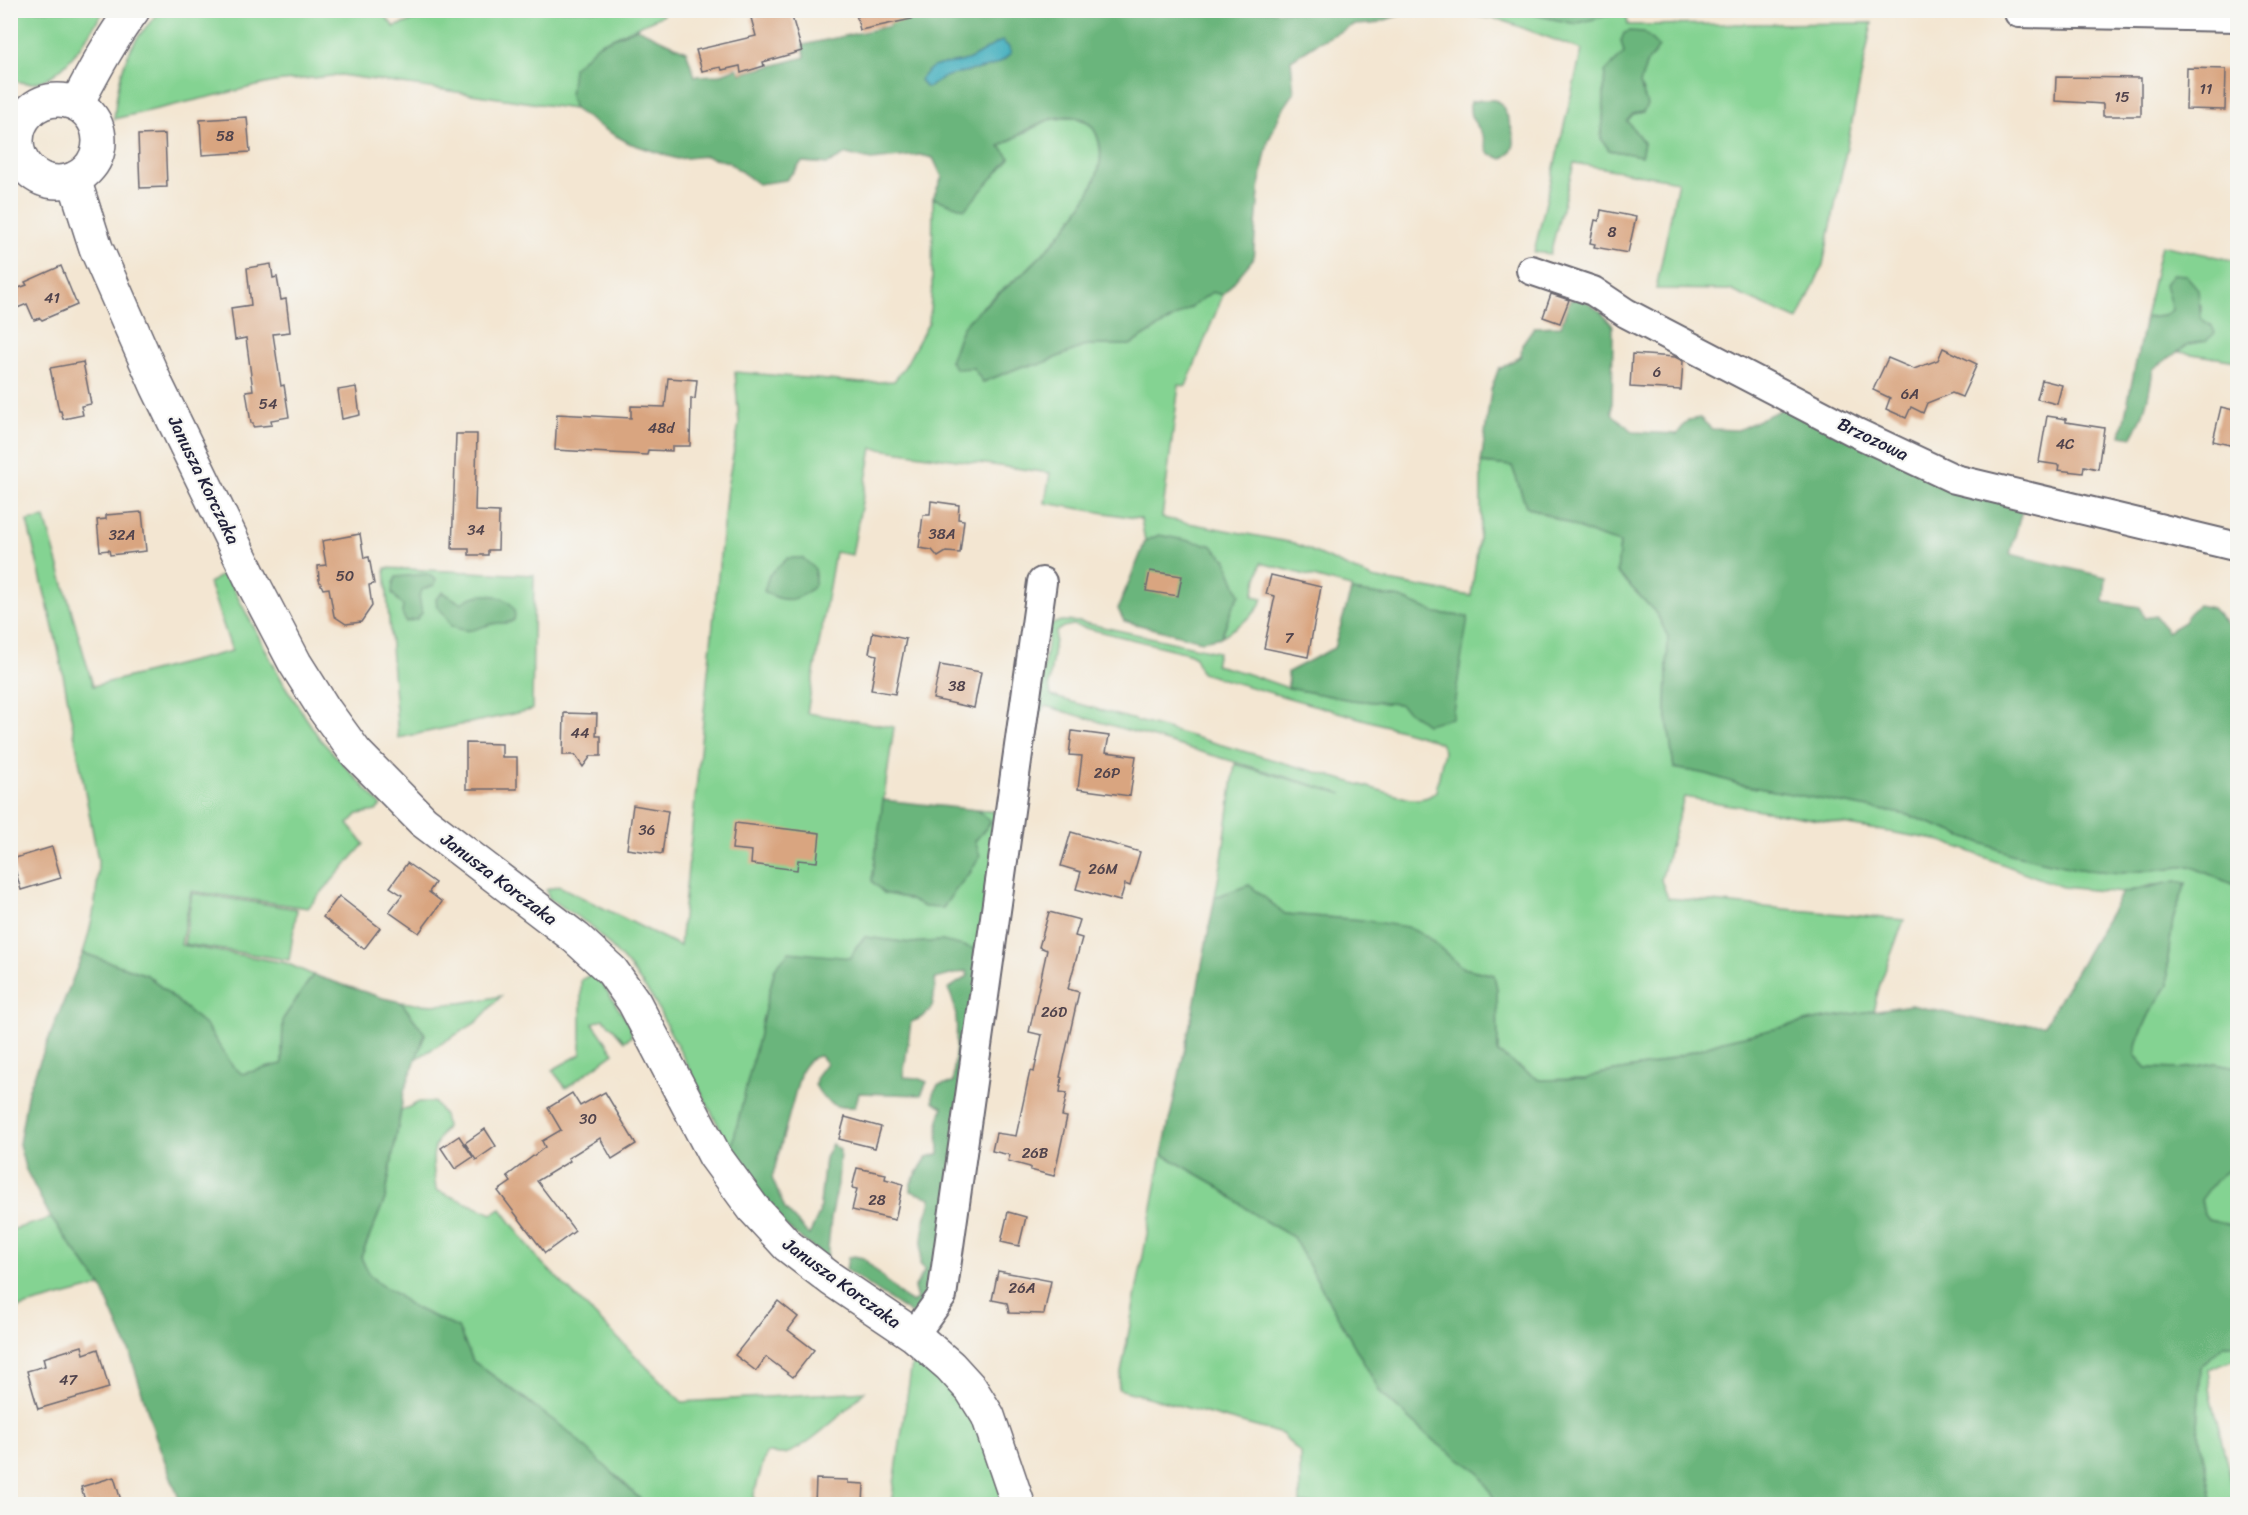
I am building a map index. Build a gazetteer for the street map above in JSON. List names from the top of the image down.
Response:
{
  "streets": {
    "street": ["Brzozowa", "Janusza Korczaka"]
  },
  "house_numbers": [
    "11",
    "15",
    "58",
    "8",
    "41",
    "6",
    "6A",
    "54",
    "48d",
    "4C",
    "34",
    "38A",
    "32A",
    "50",
    "7",
    "38",
    "44",
    "26P",
    "36",
    "26M",
    "26D",
    "30",
    "26B",
    "28",
    "26A",
    "47"
  ]
}
